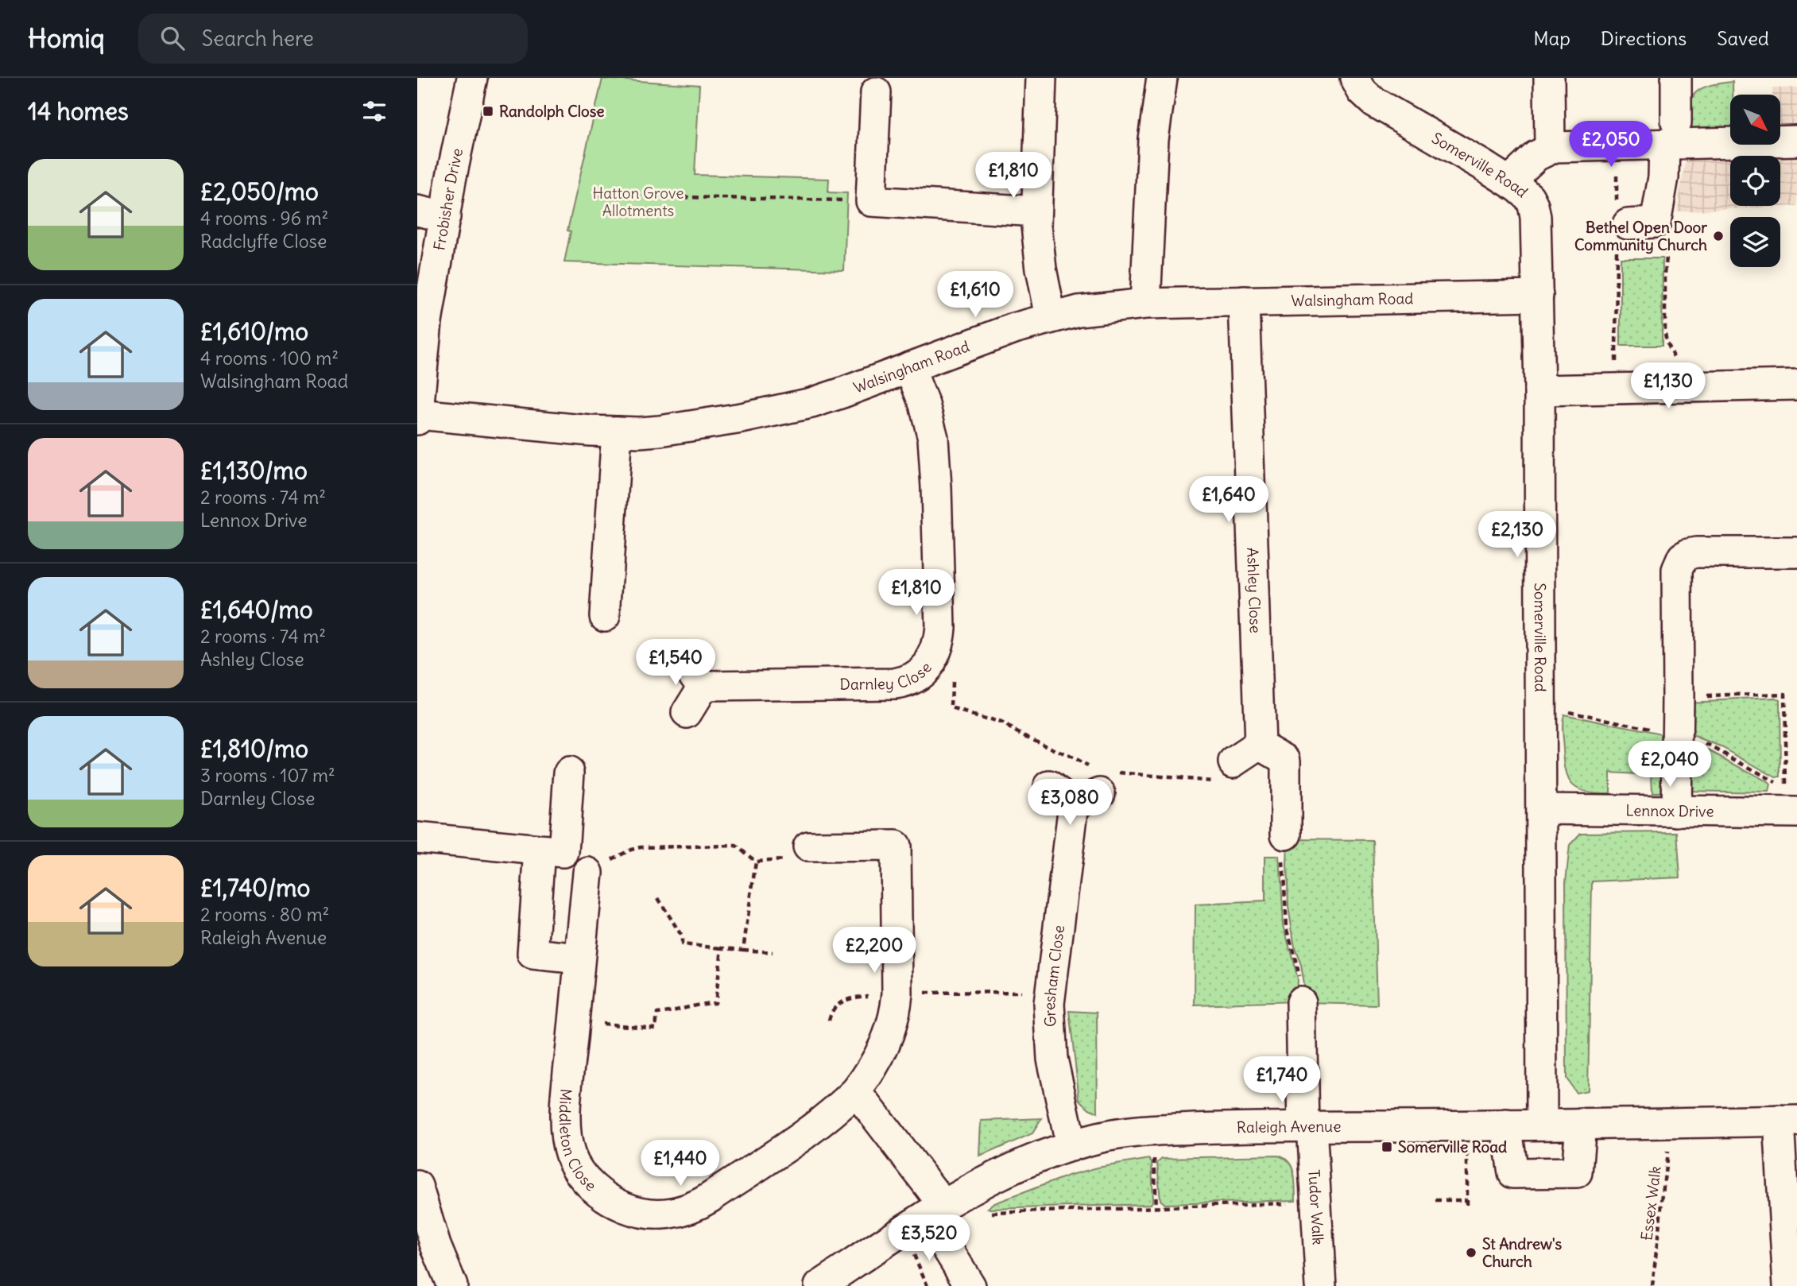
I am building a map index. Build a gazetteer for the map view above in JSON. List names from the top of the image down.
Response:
{
  "streets": {
    "street": [
      "Somerville Road",
      "Frobisher Drive",
      "Walsingham Road",
      "Ashley Close",
      "Darnley Close",
      "Lennox Drive",
      "Gresham Close",
      "Raleigh Avenue",
      "Middleton Close",
      "Tudor Walk"
    ],
    "path": ["Essex Walk"]
  },
  "crossings": [
    ["Somerville Road", "Walsingham Road"],
    ["Somerville Road", "Lennox Drive"],
    ["Somerville Road", "Raleigh Avenue"],
    ["Frobisher Drive", "Walsingham Road"],
    ["Walsingham Road", "Ashley Close"],
    ["Walsingham Road", "Darnley Close"],
    ["Gresham Close", "Raleigh Avenue"],
    ["Raleigh Avenue", "Essex Walk"],
    ["Raleigh Avenue", "Tudor Walk"]
  ],
  "parks": ["Hatton Grove Allotments"],
  "places": {
    "transit": ["Randolph Close", "Somerville Road"],
    "other": ["Bethel Open Door Community Church", "St Andrew's Church"]
  },
  "north": "bottom right",
  "page": {
    "header": "Homiq",
    "search": "Search here",
    "nav": ["Map", "Directions", "Saved"],
    "heading": "14 homes",
    "price": [
      "£2,050",
      "£1,810",
      "£1,610",
      "£1,130",
      "£1,640",
      "£2,130",
      "£1,810",
      "£1,540",
      "£2,040",
      "£3,080",
      "£2,200",
      "£1,740",
      "£1,440",
      "£3,520"
    ],
    "list": [
      {
        "name": "£2,050/mo",
        "note": "4 rooms · 96 m² · Radclyffe Close"
      },
      {
        "name": "£1,610/mo",
        "note": "4 rooms · 100 m² · Walsingham Road"
      },
      {
        "name": "£1,130/mo",
        "note": "2 rooms · 74 m² · Lennox Drive"
      },
      {
        "name": "£1,640/mo",
        "note": "2 rooms · 74 m² · Ashley Close"
      },
      {
        "name": "£1,810/mo",
        "note": "3 rooms · 107 m² · Darnley Close"
      },
      {
        "name": "£1,740/mo",
        "note": "2 rooms · 80 m² · Raleigh Avenue"
      }
    ]
  }
}
